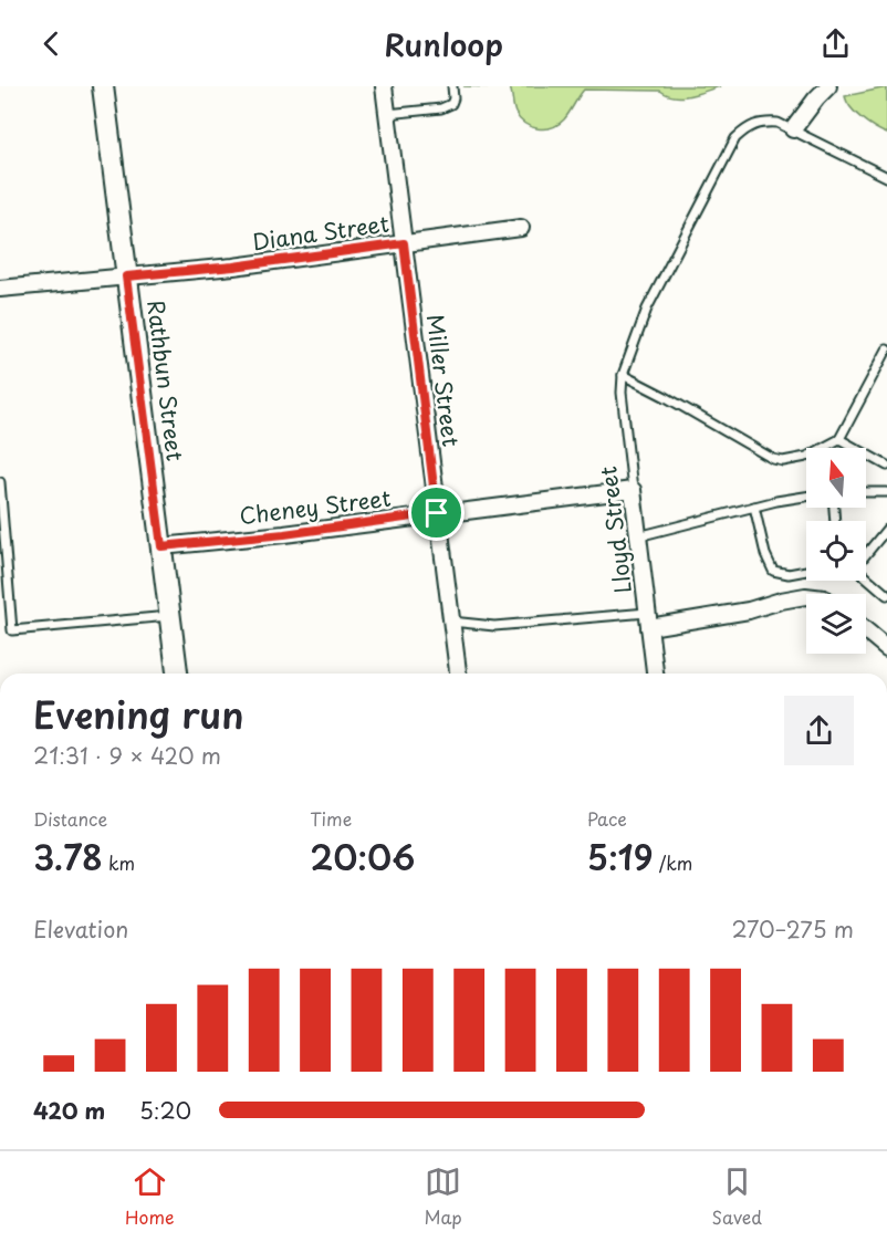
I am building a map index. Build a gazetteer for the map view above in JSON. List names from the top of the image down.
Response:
{
  "streets": {
    "street": [
      "Diana Street",
      "Rathbun Street",
      "Miller Street",
      "Cheney Street",
      "Lloyd Street"
    ]
  },
  "crossings": [
    ["Diana Street", "Rathbun Street"],
    ["Diana Street", "Miller Street"],
    ["Rathbun Street", "Cheney Street"],
    ["Miller Street", "Cheney Street"],
    ["Cheney Street", "Lloyd Street"]
  ],
  "north": "top",
  "page": {
    "header": "Runloop",
    "heading": ["Evening run", "21:31 · 9 × 420 m"],
    "stats": [
      ["Distance", "3.78 km"],
      ["Time", "20:06"],
      ["Pace", "5:19 /km"]
    ],
    "chart": ["Elevation", "270–275 m"],
    "list": [
      {
        "name": "420 m",
        "note": "5:20"
      }
    ],
    "tabs": ["Home", "Map", "Saved"]
  }
}
